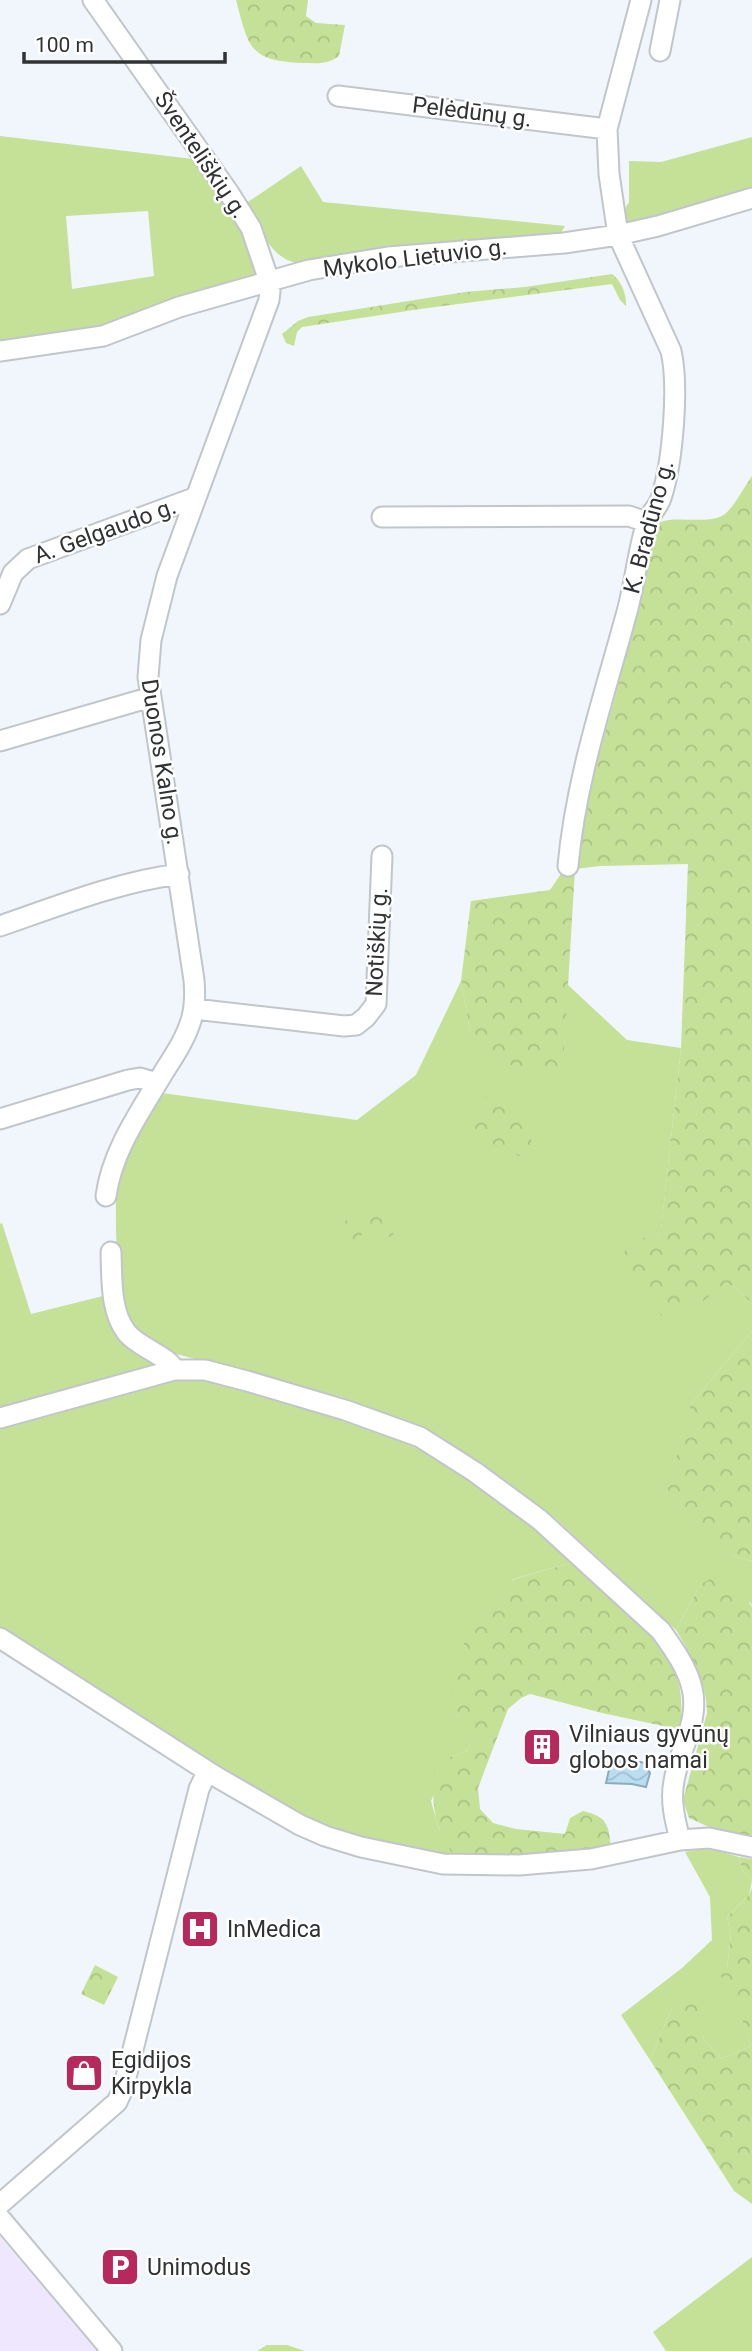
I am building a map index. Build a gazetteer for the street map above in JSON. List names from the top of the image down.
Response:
{
  "streets": {
    "street": [
      "Pelėdūnų g.",
      "Šventeliškių g.",
      "Mykolo Lietuvio g.",
      "K. Bradūno g.",
      "A. Gelgaudo g.",
      "Duonos Kalno g.",
      "Notiškių g."
    ]
  },
  "crossings": [
    ["Pelėdūnų g.", "K. Bradūno g."],
    ["Šventeliškių g.", "Mykolo Lietuvio g."],
    ["Šventeliškių g.", "Duonos Kalno g."],
    ["Mykolo Lietuvio g.", "K. Bradūno g."],
    ["Mykolo Lietuvio g.", "Duonos Kalno g."],
    ["A. Gelgaudo g.", "Duonos Kalno g."],
    ["Duonos Kalno g.", "Notiškių g."]
  ],
  "places": {
    "building": ["Vilniaus gyvūnų globos namai"],
    "hospital": ["InMedica"],
    "shop": ["Egidijos Kirpykla"],
    "parking": ["Unimodus"]
  },
  "scale_bar": "100 m"
}
